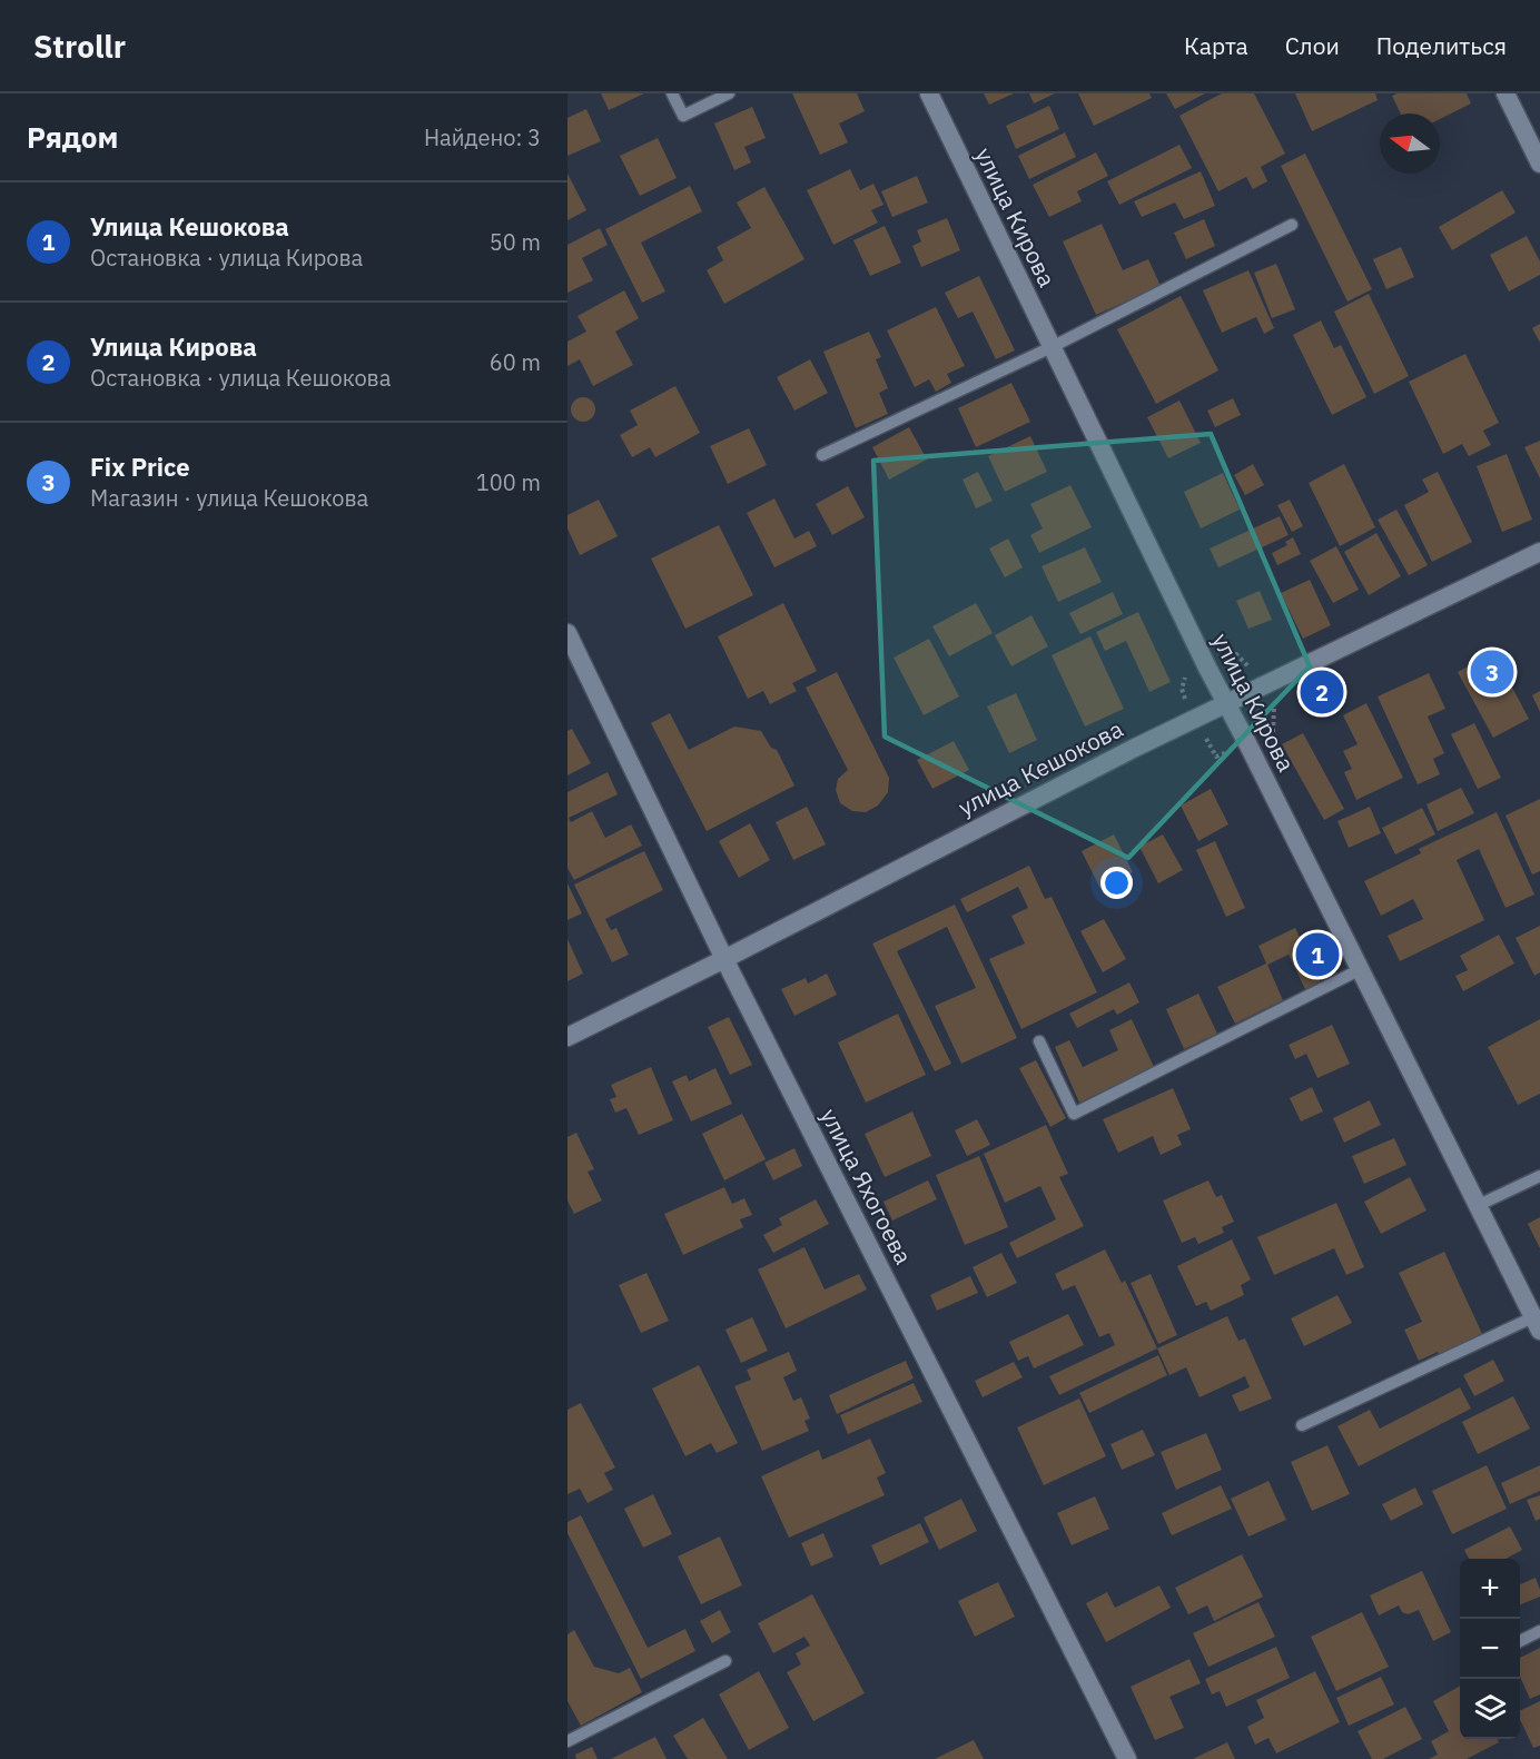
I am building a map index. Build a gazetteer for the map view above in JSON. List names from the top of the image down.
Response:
{
  "streets": {
    "street": ["улица Кирова", "улица Кешокова", "улица Яхогоева"]
  },
  "crossings": [
    ["улица Кирова", "улица Кешокова"],
    ["улица Кешокова", "улица Яхогоева"]
  ],
  "north": "left",
  "page": {
    "header": "Strollr",
    "nav": ["Карта", "Слои", "Поделиться"],
    "heading": ["Рядом", "Найдено: 3"],
    "list": [
      {
        "mark": "1",
        "name": "Улица Кешокова",
        "note": "Остановка · улица Кирова",
        "value": "50 m"
      },
      {
        "mark": "2",
        "name": "Улица Кирова",
        "note": "Остановка · улица Кешокова",
        "value": "60 m"
      },
      {
        "mark": "3",
        "name": "Fix Price",
        "note": "Магазин · улица Кешокова",
        "value": "100 m"
      }
    ],
    "pins": ["3", "2", "1"],
    "map_buttons": ["+", "−"]
  }
}
